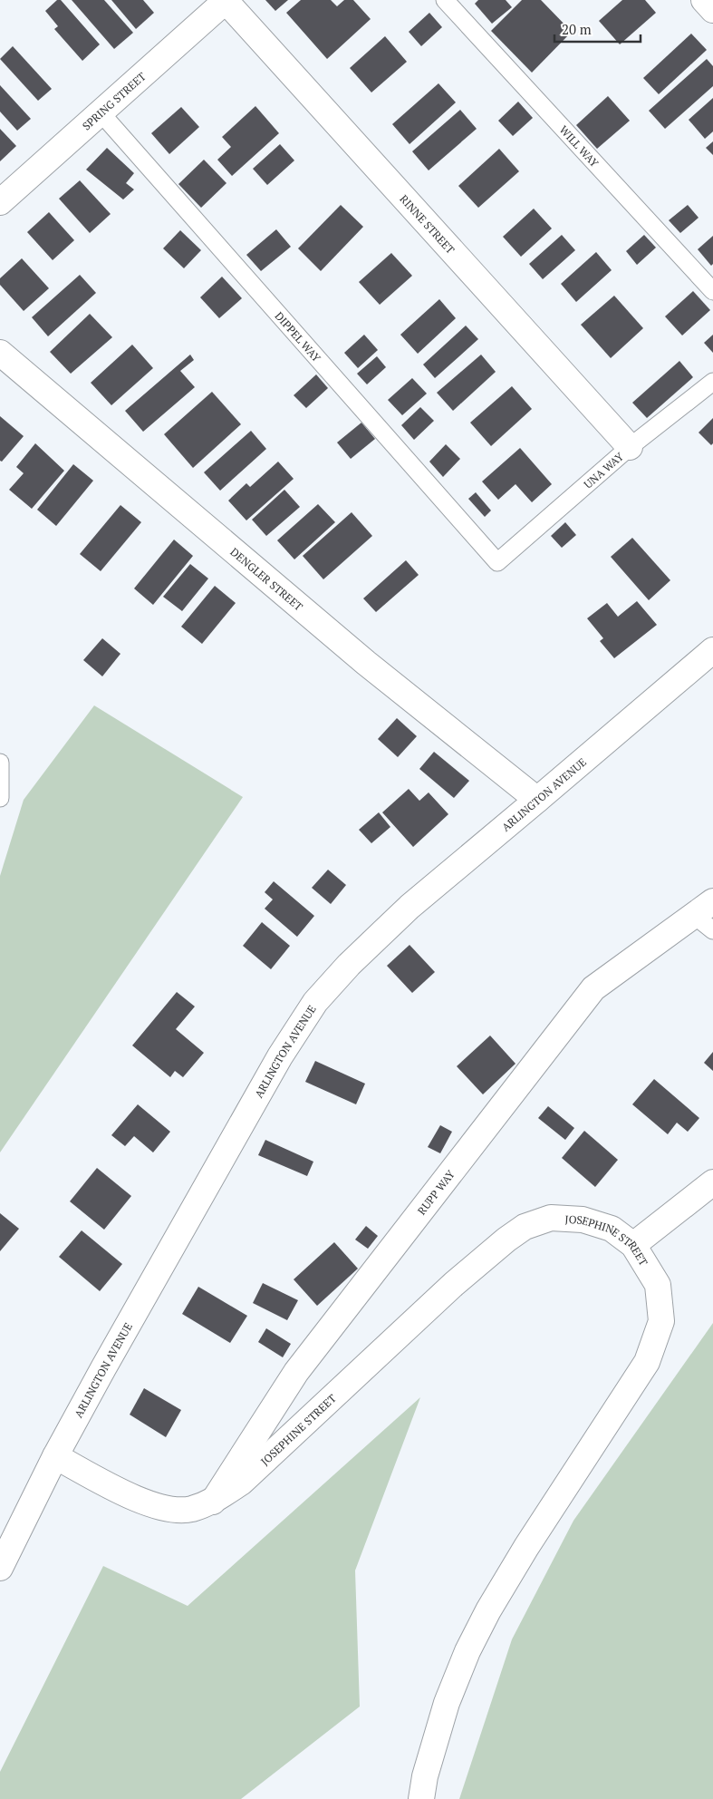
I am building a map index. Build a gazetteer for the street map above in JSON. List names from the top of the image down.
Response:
{
  "streets": {
    "street": [
      "SPRING STREET",
      "RINNE STREET",
      "DENGLER STREET",
      "ARLINGTON AVENUE",
      "RUPP WAY",
      "JOSEPHINE STREET"
    ],
    "lane": ["WILL WAY", "DIPPEL WAY", "UNA WAY"]
  },
  "crossings": [
    ["SPRING STREET", "RINNE STREET"],
    ["SPRING STREET", "DIPPEL WAY"],
    ["RINNE STREET", "UNA WAY"],
    ["DIPPEL WAY", "UNA WAY"],
    ["DENGLER STREET", "ARLINGTON AVENUE"],
    ["ARLINGTON AVENUE", "JOSEPHINE STREET"],
    ["RUPP WAY", "JOSEPHINE STREET"]
  ],
  "scale_bar": "20 m"
}
